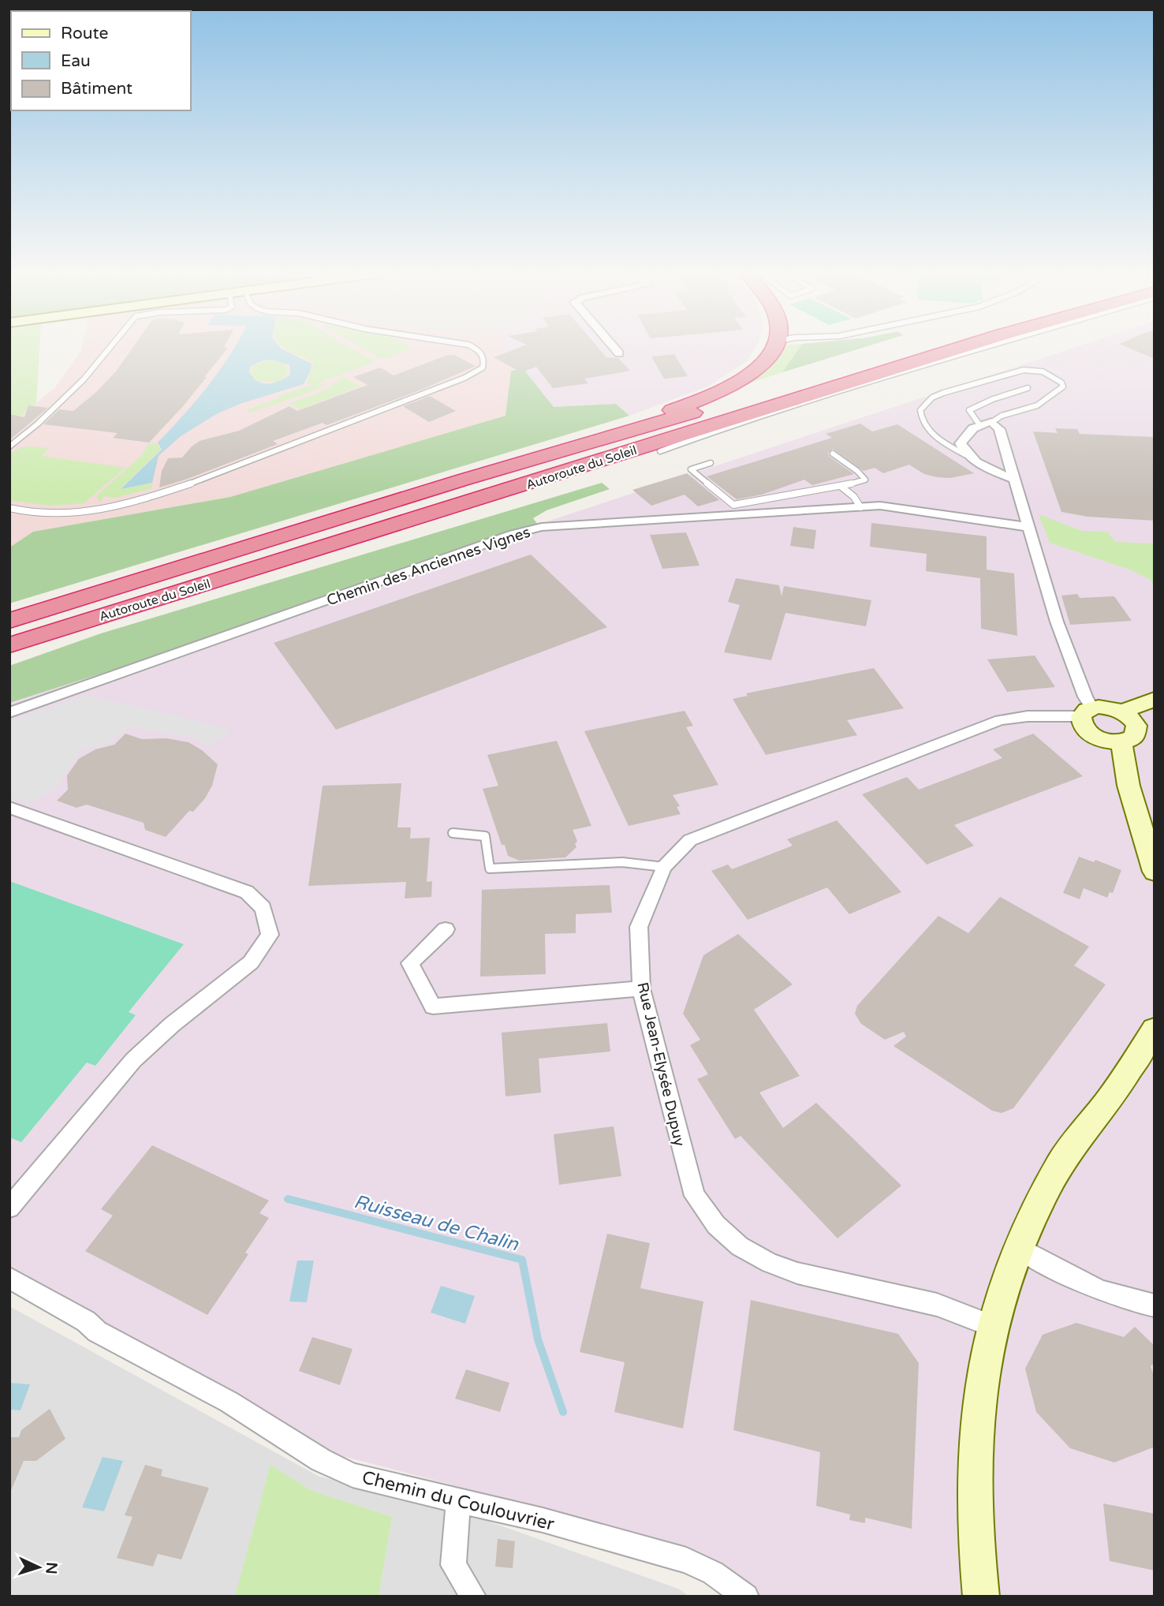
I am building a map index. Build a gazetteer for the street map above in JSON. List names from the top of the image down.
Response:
{
  "streets": {
    "highway": ["Autoroute du Soleil"],
    "street": ["Chemin des Anciennes Vignes", "Rue Jean-Elysée Dupuy", "Chemin du Coulouvrier"]
  },
  "water": ["Ruisseau de Chalin"],
  "legend": ["Route", "Eau", "Bâtiment"],
  "north": "right"
}
